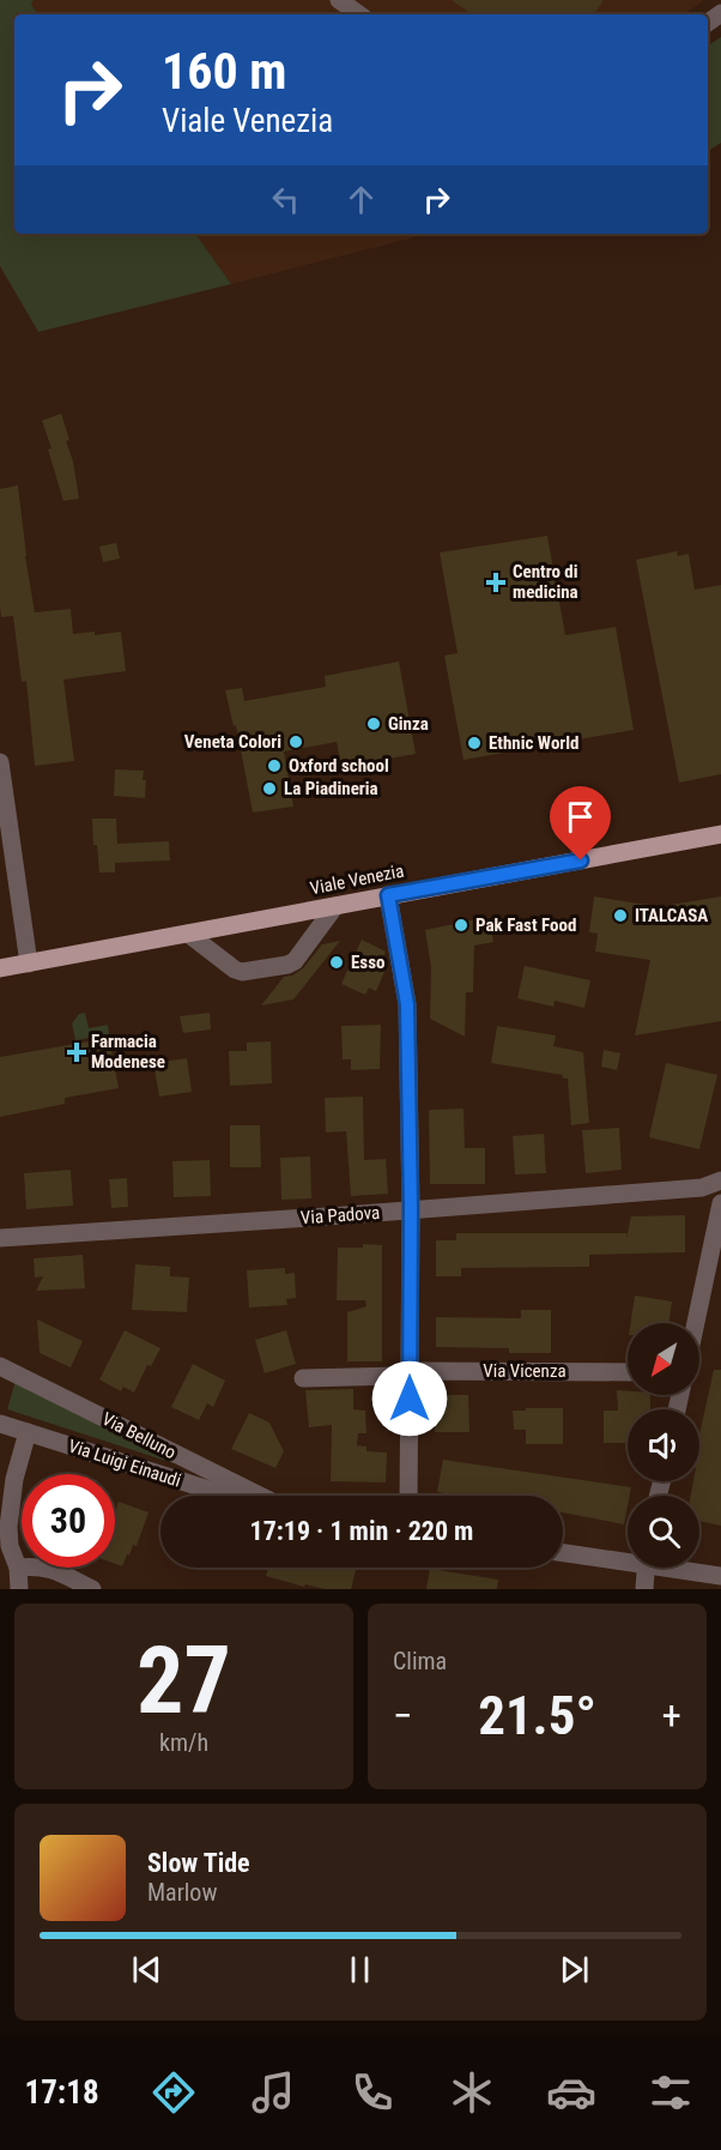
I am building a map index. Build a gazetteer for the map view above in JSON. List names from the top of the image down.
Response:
{
  "streets": {
    "main road": ["Viale Venezia"],
    "street": [
      "Via Padova",
      "Via Vicenza",
      "Via Belluno",
      "Via Luigi Einaudi"
    ]
  },
  "places": {
    "health": ["Centro di medicina", "Farmacia Modenese"],
    "other": [
      "Ginza",
      "Veneta Colori",
      "Ethnic World",
      "Oxford school",
      "La Piadineria",
      "ITALCASA",
      "Pak Fast Food",
      "Esso"
    ]
  },
  "north": "bottom left",
  "page": {
    "turn": ["160 m", "Viale Venezia"],
    "limit": "30",
    "trip": "17:19 · 1 min · 220 m",
    "tile": [
      ["27", "km/h"],
      "Clima"
    ],
    "heat": ["−", "21.5°", "+"],
    "song": ["Slow Tide", "Marlow"],
    "tabs": "17:18"
  }
}
